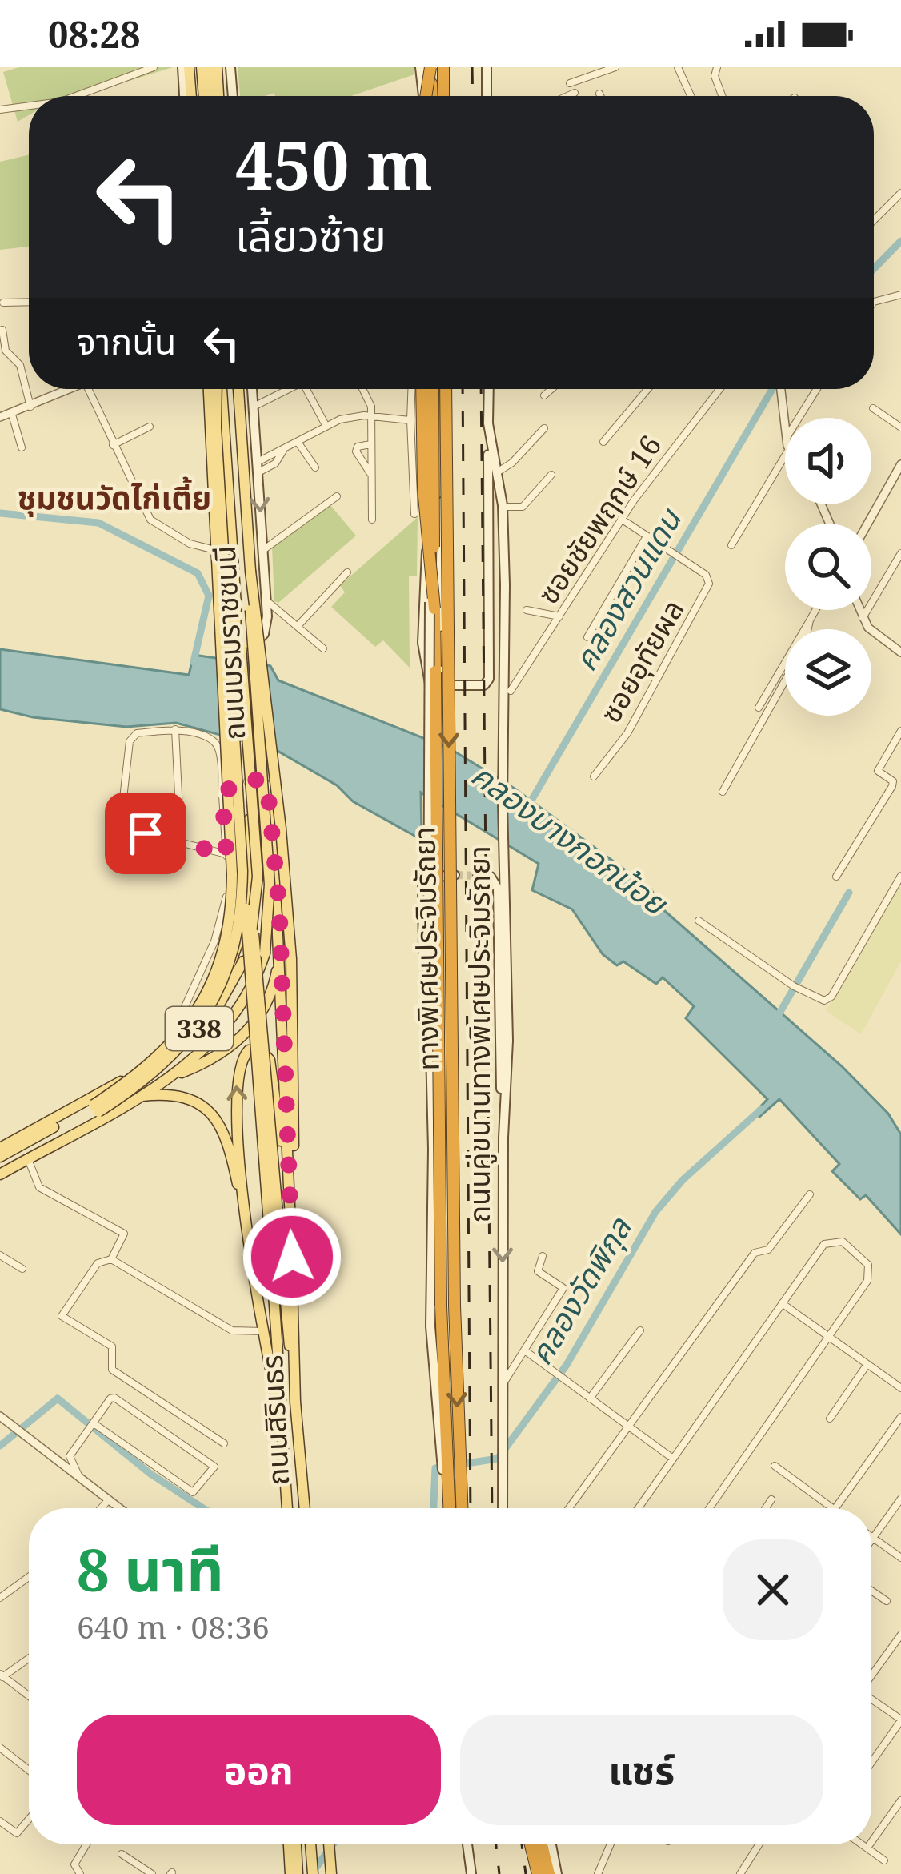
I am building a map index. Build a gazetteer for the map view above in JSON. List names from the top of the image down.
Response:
{
  "streets": {
    "highway": ["ทางพิเศษประจิมรัถยา"],
    "main road": [
      "ถนนบรมราชชนนี",
      "338",
      "ถนนคู่ขนานทางพิเศษประจิมรัถยา",
      "ถนนสิรินธร"
    ],
    "street": ["ซอยชัยพฤกษ์ 16", "ซอยอุทัยผล"]
  },
  "crossings": [
    ["ซอยชัยพฤกษ์ 16", "ซอยอุทัยผล"],
    ["ถนนบรมราชชนนี", "ถนนสิรินธร"]
  ],
  "districts": ["ชุมชนวัดไก่เตี้ย"],
  "water": ["คลองสวนแดน", "คลองบางกอกน้อย", "คลองวัดพิกุล"],
  "page": {
    "status": "08:28",
    "turn": ["450 m", "เลี้ยวซ้าย"],
    "then": "จากนั้น",
    "heading": ["8 นาที", "640 m · 08:36"],
    "buttons": ["ออก", "แชร์"]
  }
}
